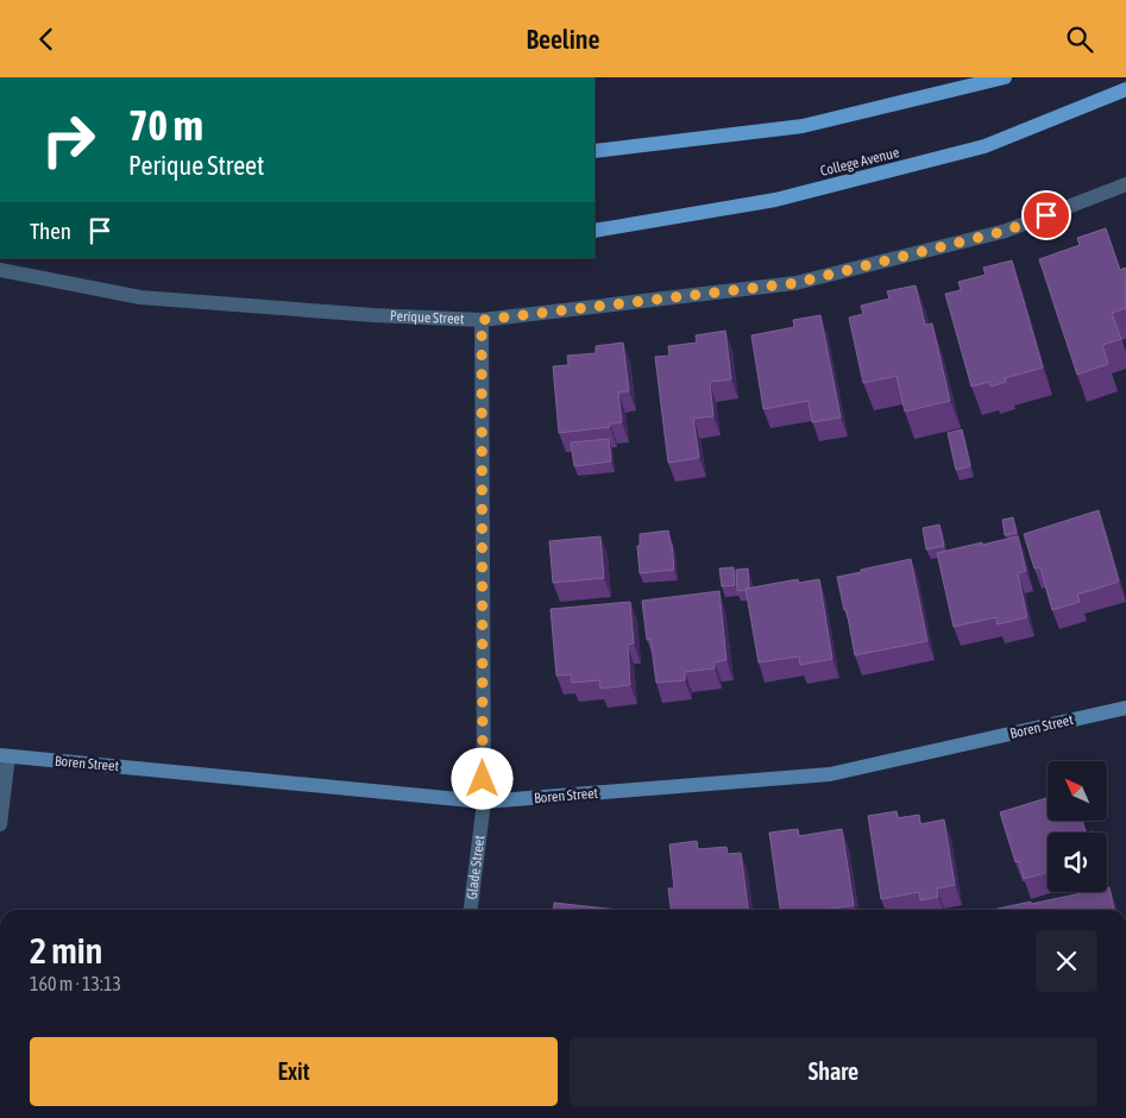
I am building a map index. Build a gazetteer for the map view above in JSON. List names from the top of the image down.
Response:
{
  "streets": {
    "main road": ["College Avenue"],
    "street": ["Perique Street", "Boren Street", "Glade Street"]
  },
  "crossings": [
    ["Perique Street", "Glade Street"],
    ["Boren Street", "Glade Street"]
  ],
  "north": "top left",
  "page": {
    "header": "Beeline",
    "turn": ["70 m", "Perique Street"],
    "then": "Then",
    "heading": ["2 min", "160 m · 13:13"],
    "buttons": ["Exit", "Share"]
  }
}
